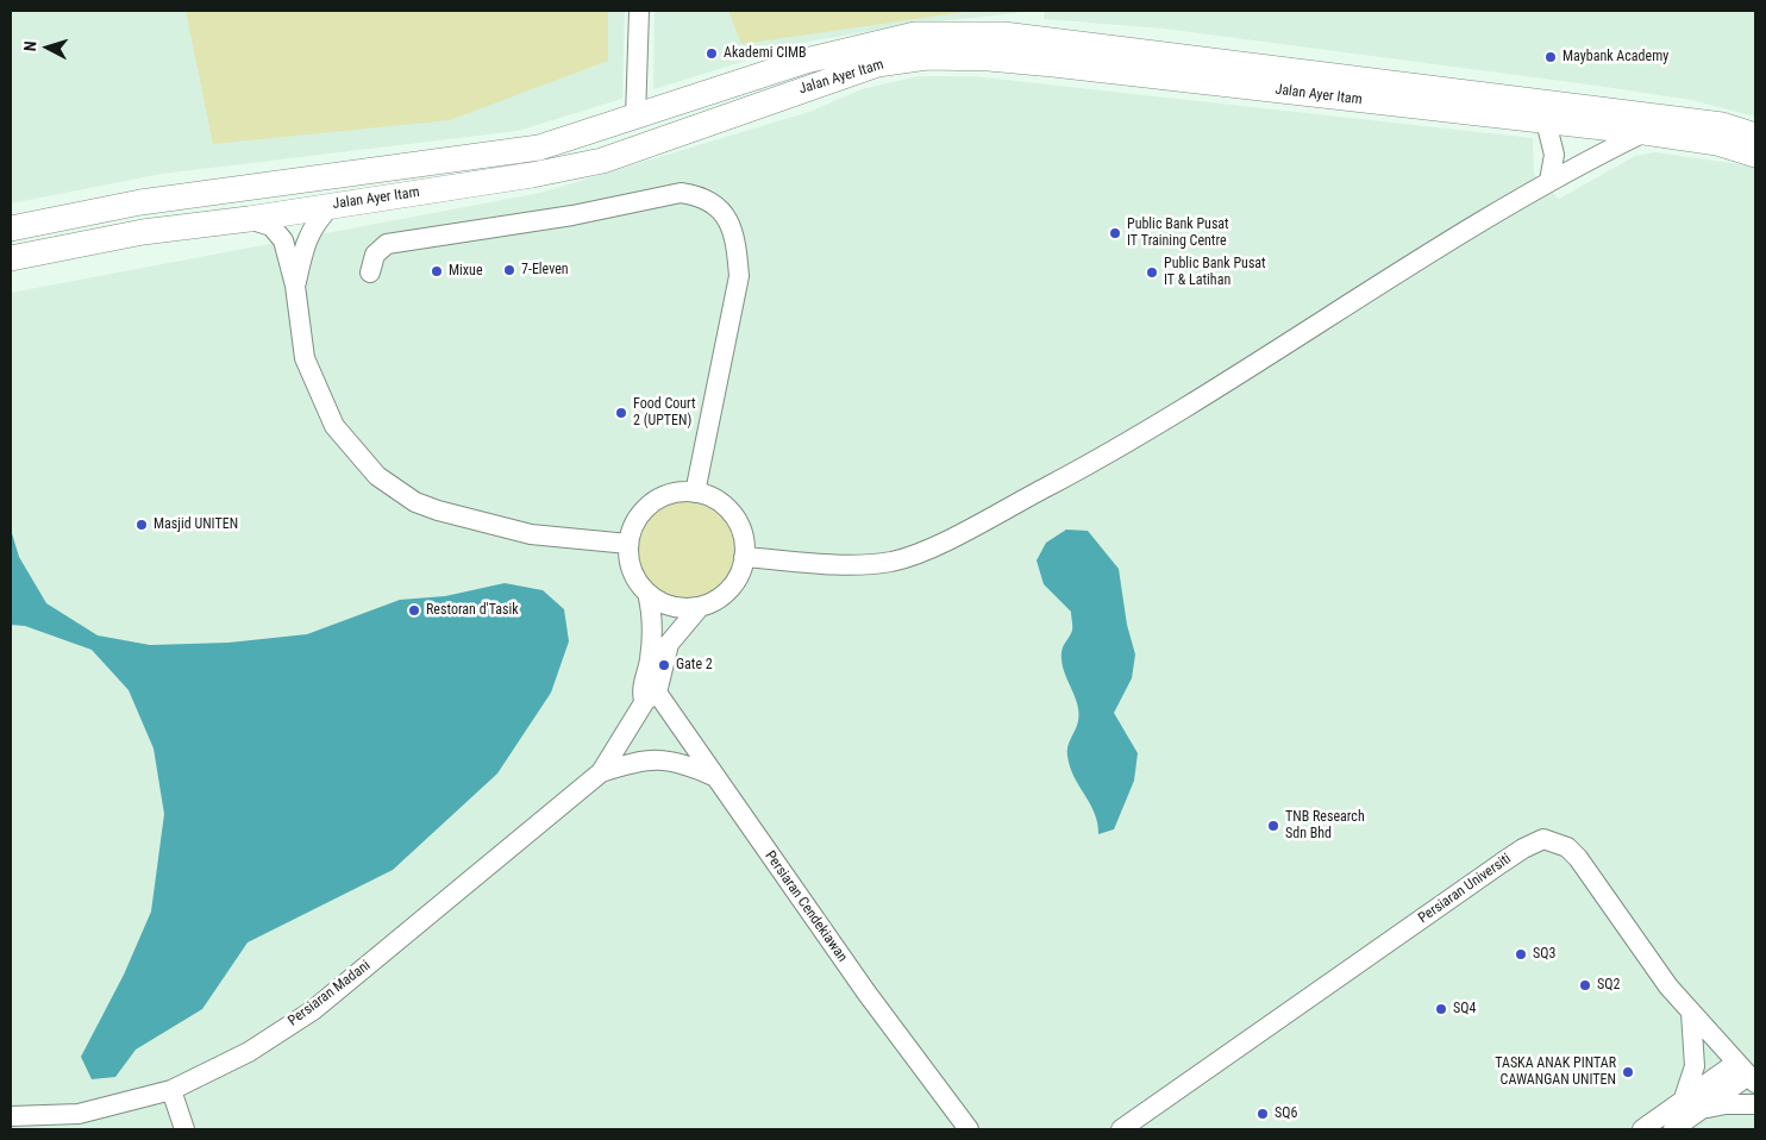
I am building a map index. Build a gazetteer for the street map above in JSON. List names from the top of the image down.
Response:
{
  "streets": {
    "main road": ["Jalan Ayer Itam"],
    "street": ["Persiaran Universiti", "Persiaran Cendekiawan", "Persiaran Madani"]
  },
  "places": [
    "Akademi CIMB",
    "Maybank Academy",
    "Public Bank Pusat IT Training Centre",
    "7-Eleven",
    "Mixue",
    "Public Bank Pusat IT & Latihan",
    "Food Court 2 (UPTEN)",
    "Masjid UNITEN",
    "Restoran d'Tasik",
    "Gate 2",
    "TNB Research Sdn Bhd",
    "SQ3",
    "SQ2",
    "SQ4",
    "TASKA ANAK PINTAR CAWANGAN UNITEN",
    "SQ6"
  ],
  "north": "left"
}
